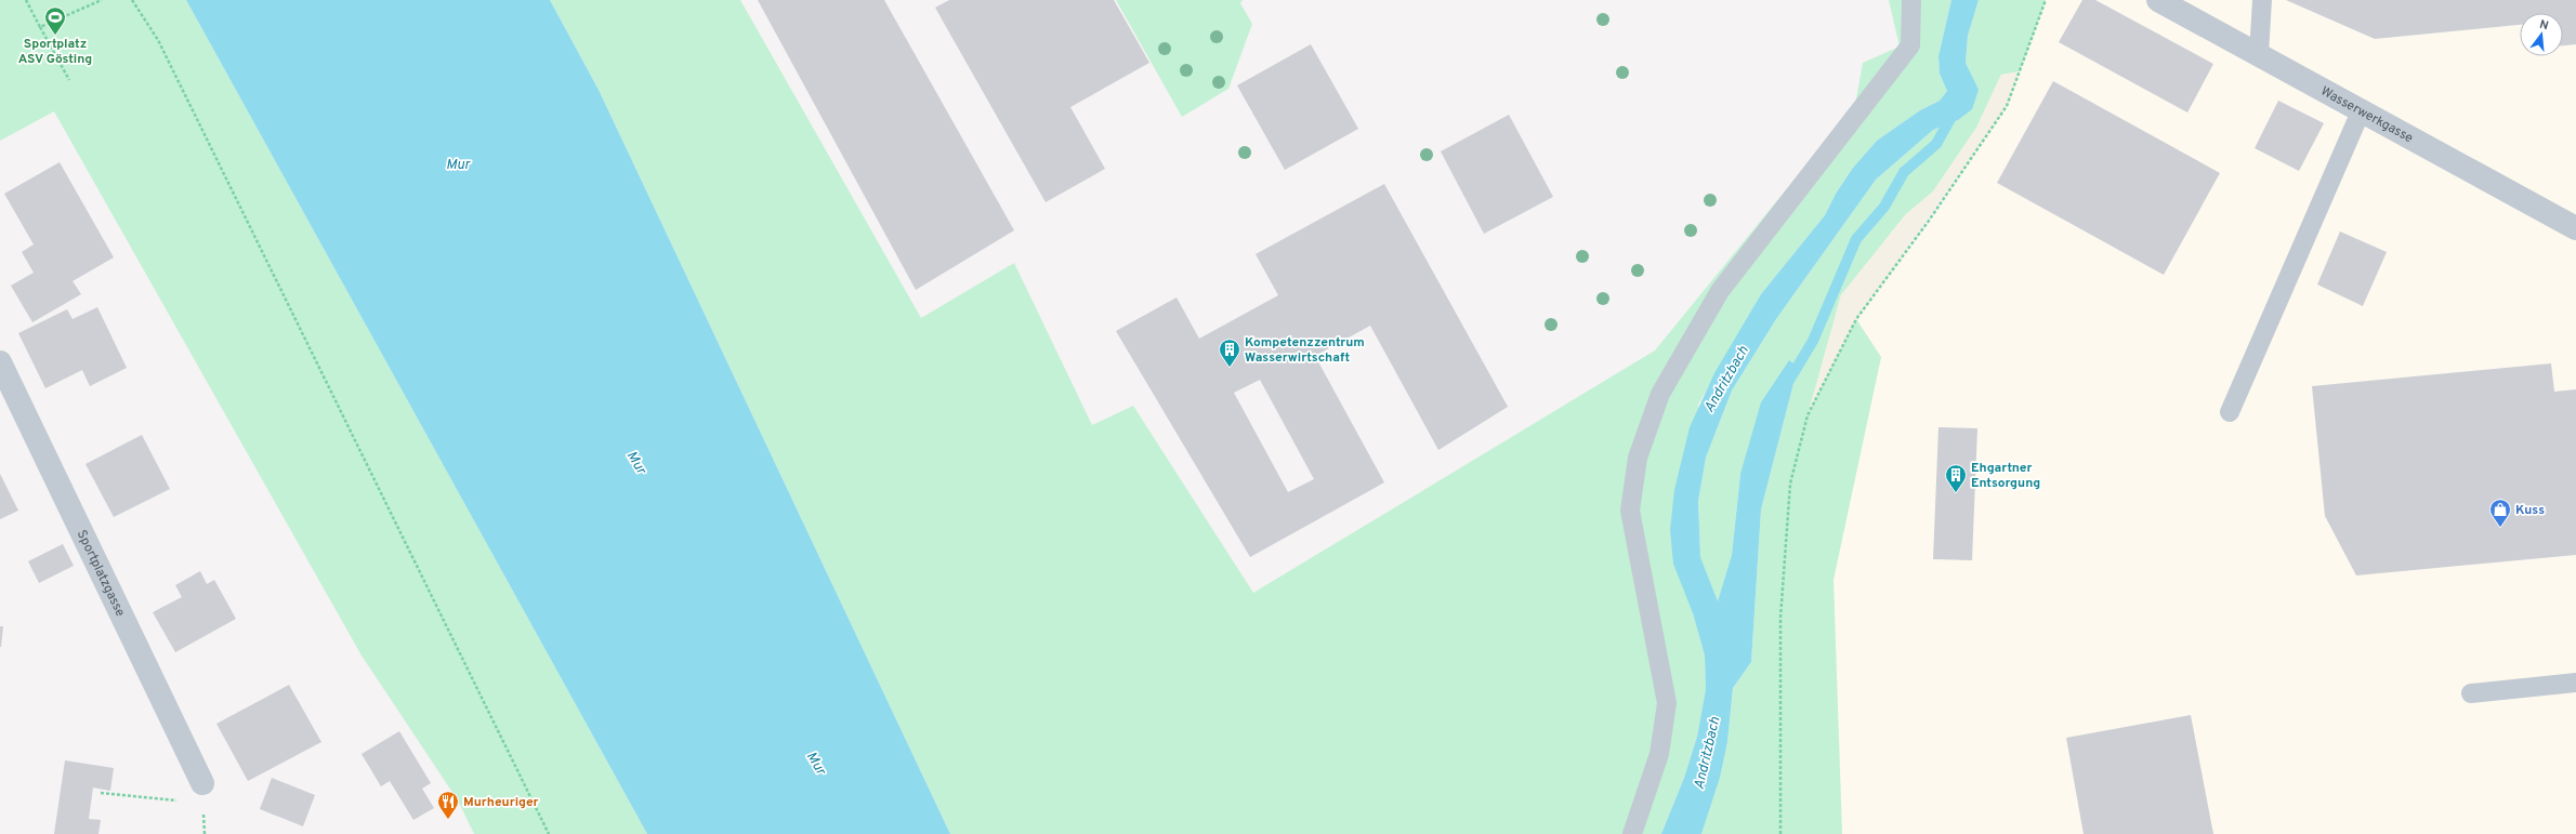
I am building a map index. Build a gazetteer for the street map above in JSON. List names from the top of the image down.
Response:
{
  "streets": {
    "street": ["Wasserwerkgasse", "Sportplatzgasse"]
  },
  "water": ["Mur", "Andritzbach"],
  "places": {
    "sports": ["Sportplatz ASV Gösting"],
    "building": ["Kompetenzzentrum Wasserwirtschaft", "Ehgartner Entsorgung"],
    "shop": ["Kuss"],
    "restaurant": ["Murheuriger"]
  },
  "north": "top"
}
